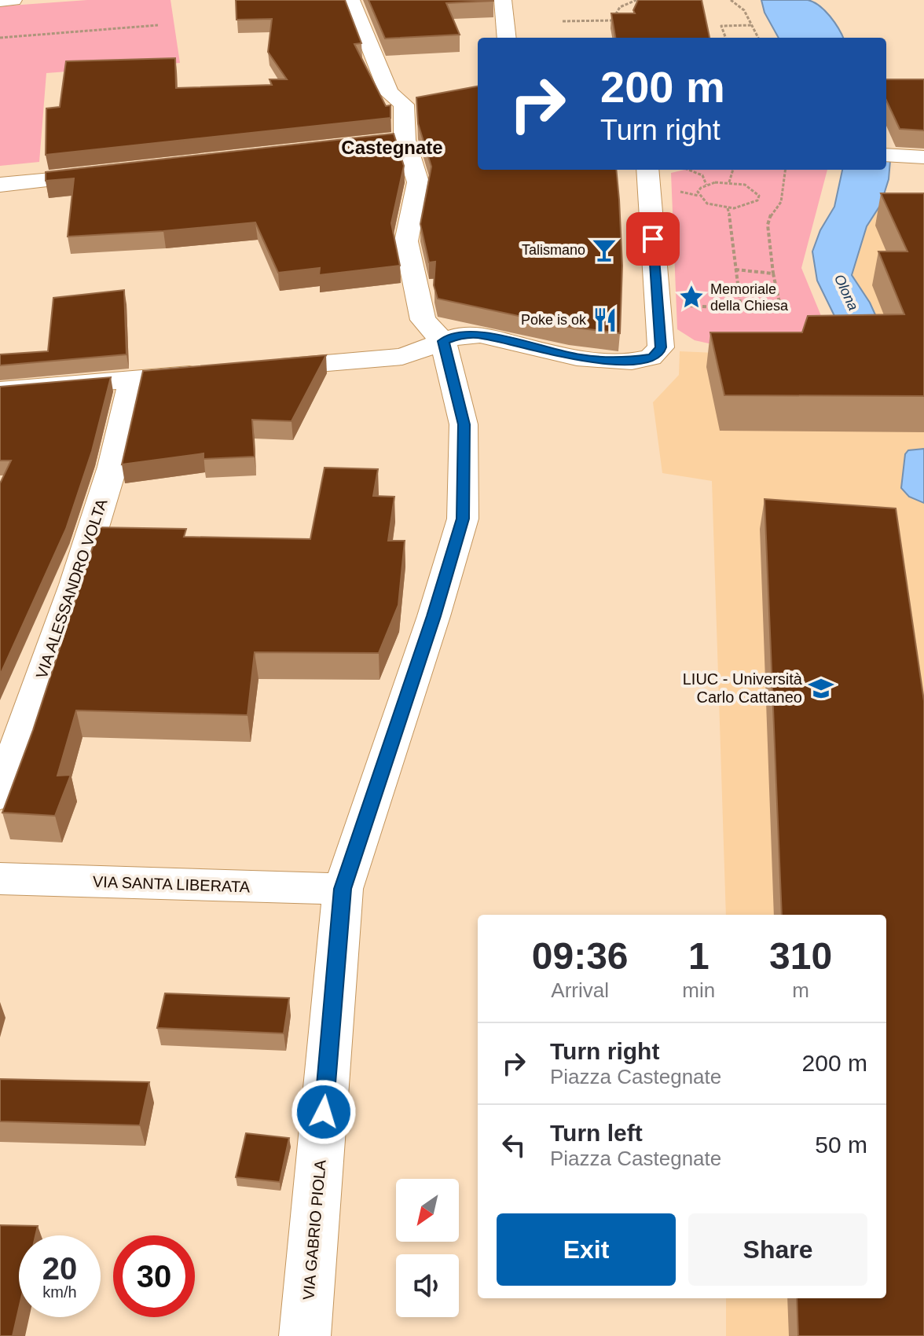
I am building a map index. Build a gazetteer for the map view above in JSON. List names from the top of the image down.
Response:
{
  "streets": {
    "street": ["VIA ALESSANDRO VOLTA", "VIA SANTA LIBERATA", "VIA GABRIO PIOLA"]
  },
  "crossings": [
    ["VIA SANTA LIBERATA", "VIA GABRIO PIOLA"]
  ],
  "districts": ["Castegnate"],
  "water": ["Olona"],
  "places": {
    "bar": ["Talismano"],
    "place": ["Memoriale della Chiesa"],
    "restaurant": ["Poke is ok"],
    "school or university": ["LIUC - Università Carlo Cattaneo"]
  },
  "north": "bottom left",
  "page": {
    "turn": ["200 m", "Turn right"],
    "eta": [
      "09:36",
      "Arrival",
      "1",
      "min",
      "310",
      "m"
    ],
    "list": [
      {
        "name": "Turn right",
        "note": "Piazza Castegnate",
        "value": "200 m"
      },
      {
        "name": "Turn left",
        "note": "Piazza Castegnate",
        "value": "50 m"
      }
    ],
    "buttons": ["Exit", "Share"],
    "speed": "20 km/h",
    "limit": "30"
  }
}
